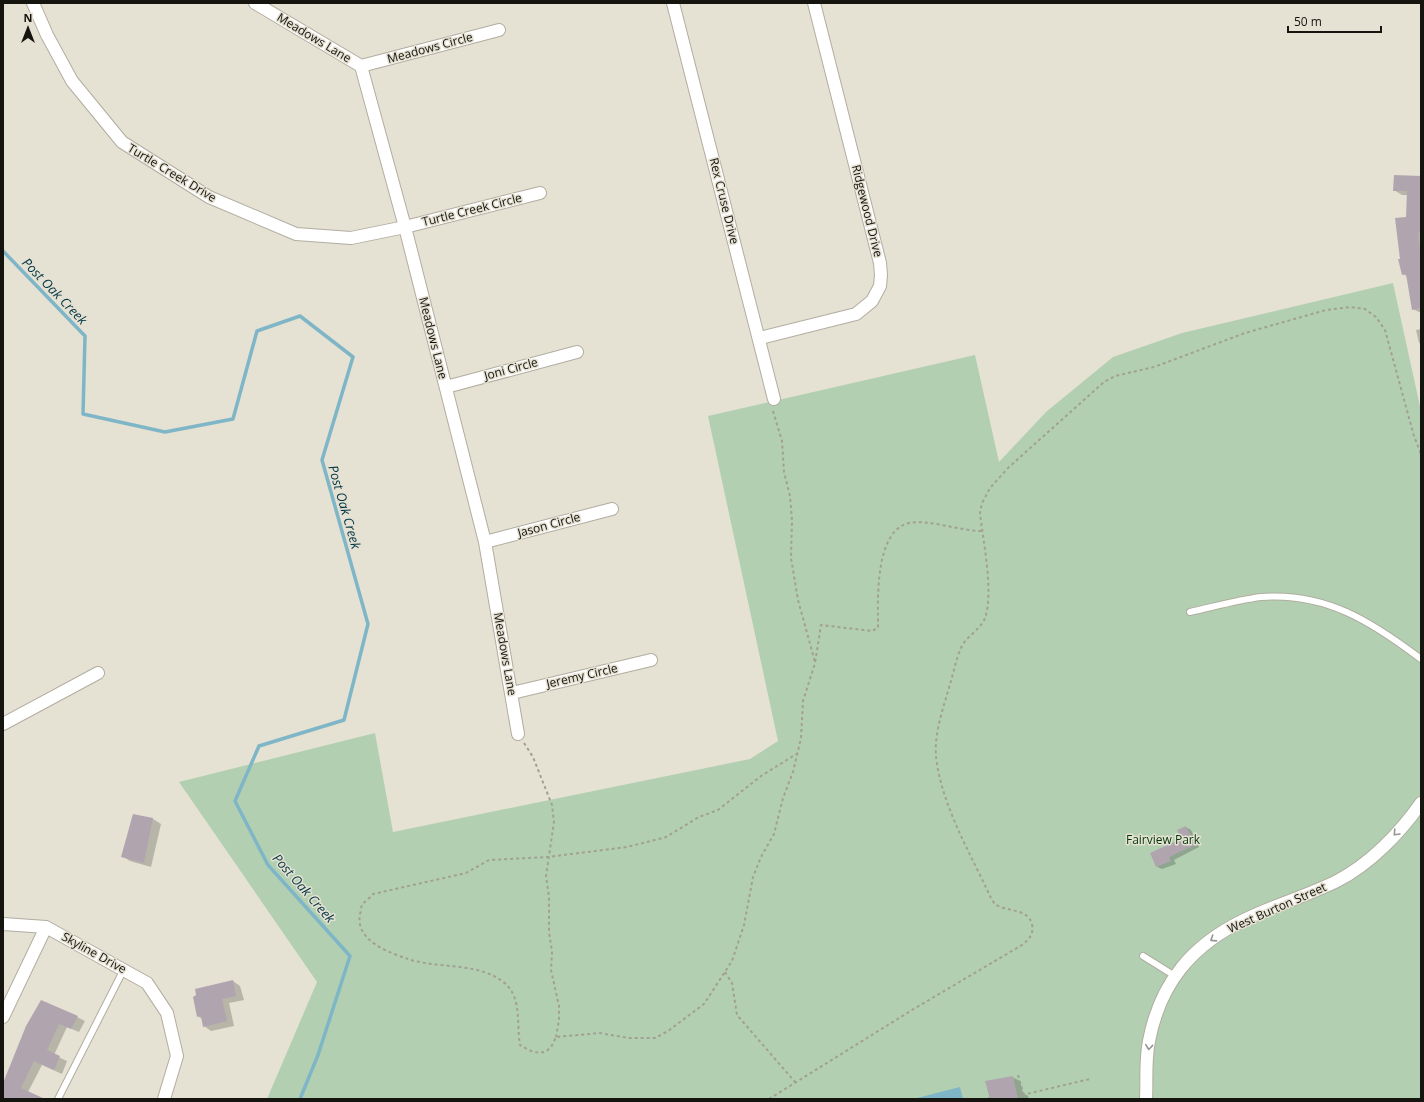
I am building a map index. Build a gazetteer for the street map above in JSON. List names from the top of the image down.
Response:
{
  "streets": {
    "street": [
      "Meadows Lane",
      "Meadows Circle",
      "Turtle Creek Drive",
      "Rex Cruse Drive",
      "Turtle Creek Circle",
      "Ridgewood Drive",
      "Joni Circle",
      "Jason Circle",
      "Jeremy Circle",
      "West Burton Street",
      "Skyline Drive"
    ]
  },
  "crossings": [
    ["Meadows Lane", "Meadows Circle"],
    ["Meadows Lane", "Turtle Creek Drive"],
    ["Meadows Lane", "Turtle Creek Circle"],
    ["Meadows Lane", "Joni Circle"],
    ["Meadows Lane", "Jason Circle"],
    ["Meadows Lane", "Jeremy Circle"],
    ["Turtle Creek Drive", "Turtle Creek Circle"],
    ["Rex Cruse Drive", "Ridgewood Drive"]
  ],
  "one_way": ["West Burton Street"],
  "water": ["Post Oak Creek"],
  "parks": ["Fairview Park"],
  "scale_bar": "50 m",
  "north": "top"
}
